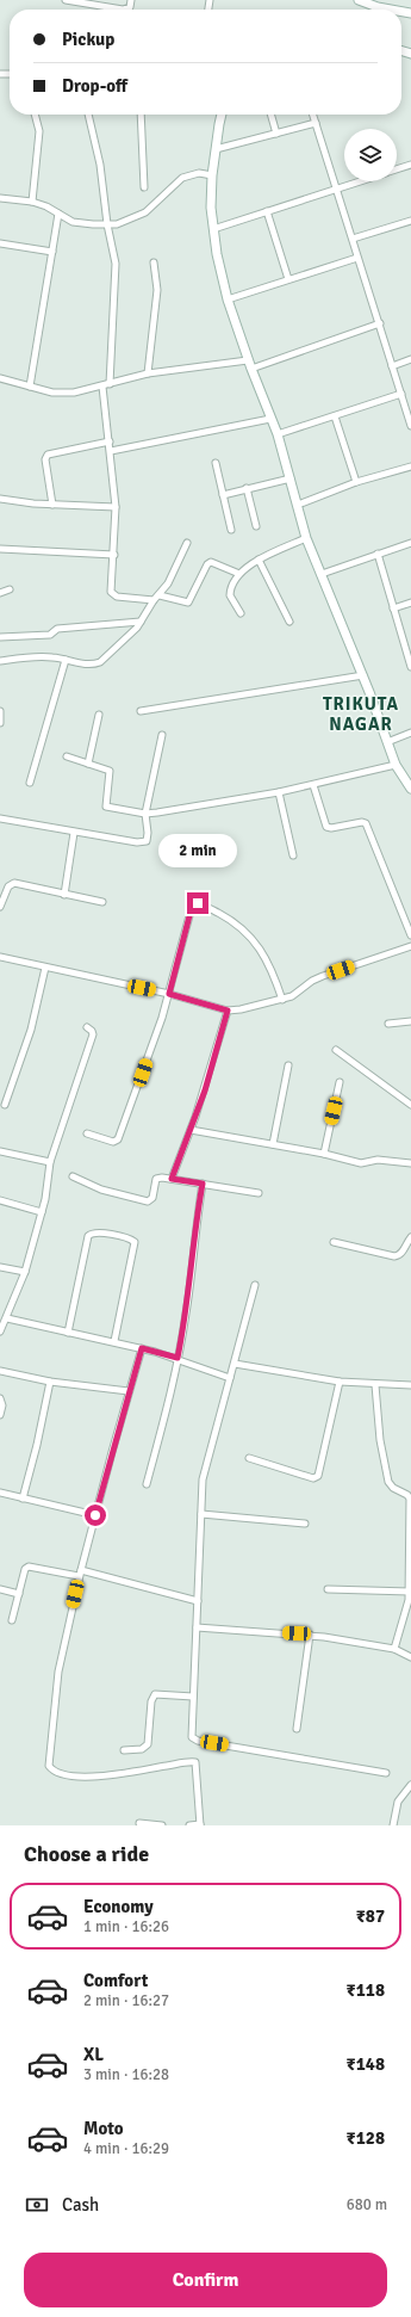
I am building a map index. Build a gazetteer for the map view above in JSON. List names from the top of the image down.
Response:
{
  "districts": ["TRIKUTA NAGAR"],
  "page": {
    "banner": ["Pickup", "Drop-off"],
    "bubble": "2 min",
    "heading": "Choose a ride",
    "list": [
      {
        "name": "Economy",
        "note": "1 min · 16:26",
        "value": "₹87"
      },
      {
        "name": "Comfort",
        "note": "2 min · 16:27",
        "value": "₹118"
      },
      {
        "name": "XL",
        "note": "3 min · 16:28",
        "value": "₹148"
      },
      {
        "name": "Moto",
        "note": "4 min · 16:29",
        "value": "₹128"
      }
    ],
    "pay": ["Cash", "680 m"],
    "buttons": "Confirm"
  }
}
